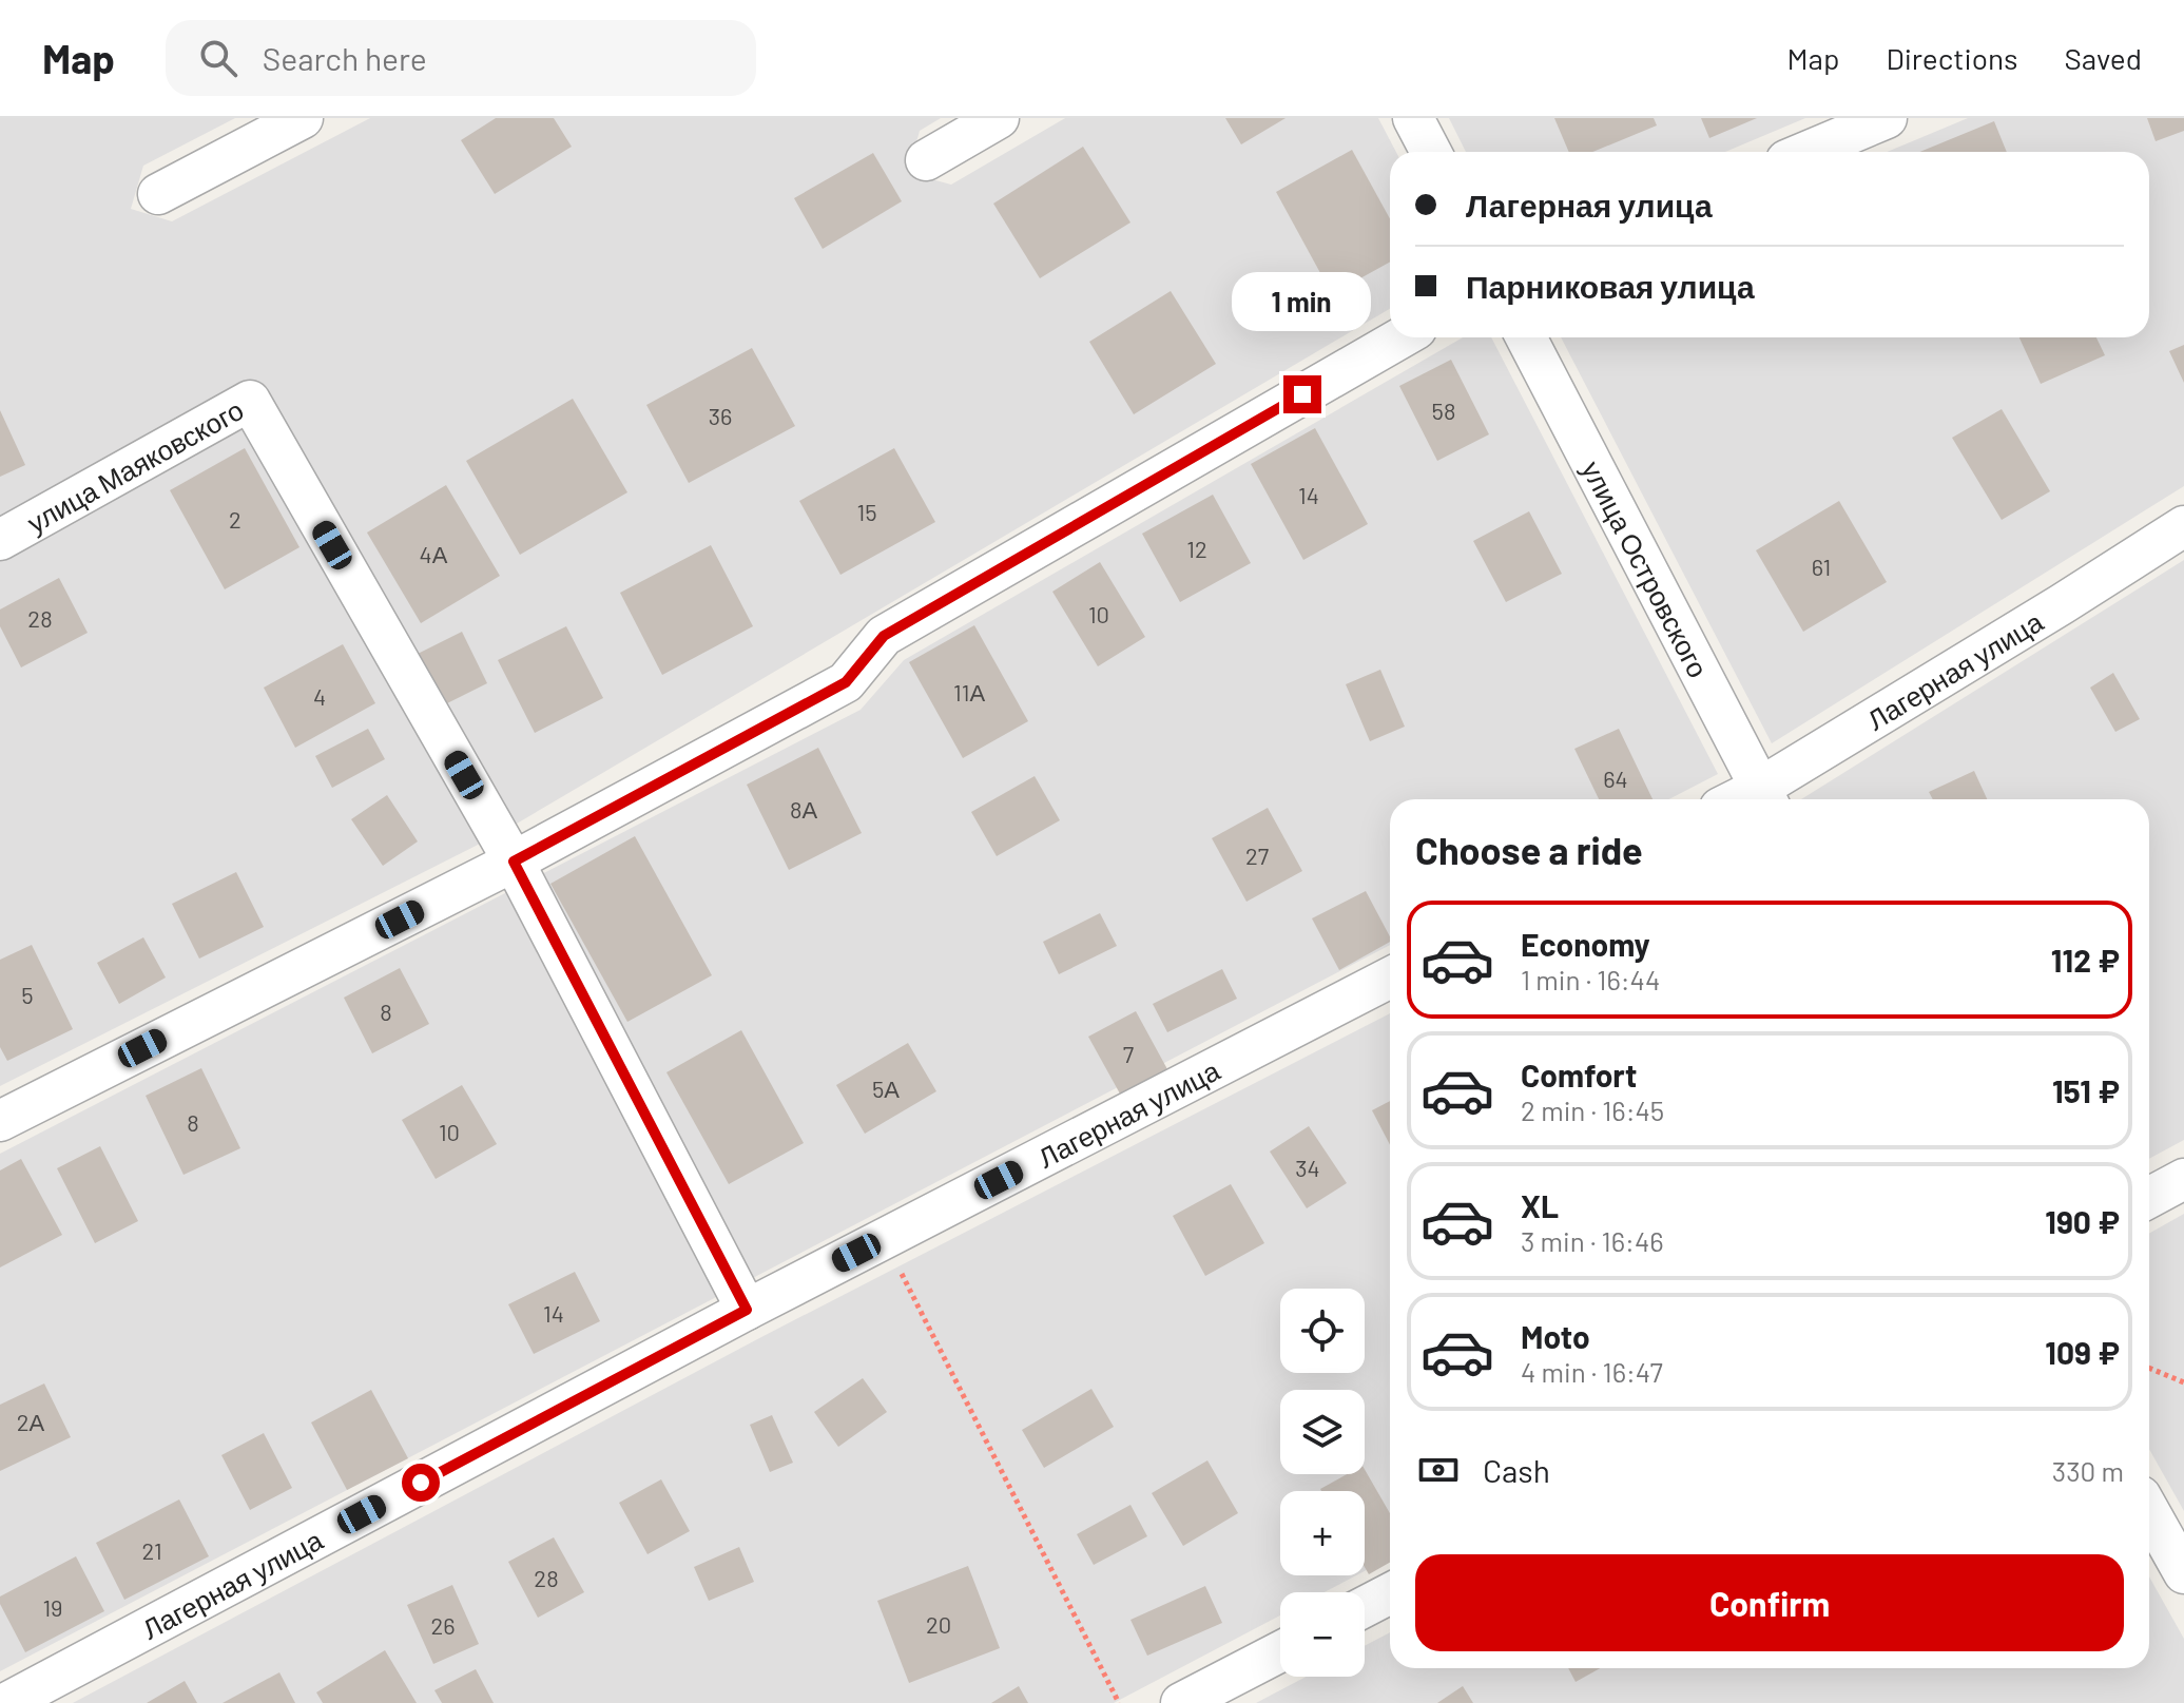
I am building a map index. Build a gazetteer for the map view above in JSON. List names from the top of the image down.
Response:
{
  "streets": {
    "street": ["улица Маяковского", "улица Островского", "Лагерная улица"]
  },
  "crossings": [
    ["улица Маяковского", "Лагерная улица"],
    ["улица Островского", "Лагерная улица"]
  ],
  "house_numbers": [
    "58",
    "36",
    "14",
    "15",
    "2",
    "12",
    "4А",
    "61",
    "10",
    "28",
    "11А",
    "4",
    "64",
    "8А",
    "27",
    "5",
    "8",
    "7",
    "5А",
    "8",
    "10",
    "34",
    "14",
    "2А",
    "21",
    "28",
    "19",
    "20",
    "26"
  ],
  "page": {
    "header": "Map",
    "search": "Search here",
    "nav": ["Map", "Directions", "Saved"],
    "banner": ["Лагерная улица", "Парниковая улица"],
    "bubble": "1 min",
    "heading": "Choose a ride",
    "list": [
      {
        "name": "Economy",
        "note": "1 min · 16:44",
        "value": "112 ₽"
      },
      {
        "name": "Comfort",
        "note": "2 min · 16:45",
        "value": "151 ₽"
      },
      {
        "name": "XL",
        "note": "3 min · 16:46",
        "value": "190 ₽"
      },
      {
        "name": "Moto",
        "note": "4 min · 16:47",
        "value": "109 ₽"
      }
    ],
    "map_buttons": ["+", "−"],
    "pay": ["Cash", "330 m"],
    "buttons": "Confirm"
  }
}
